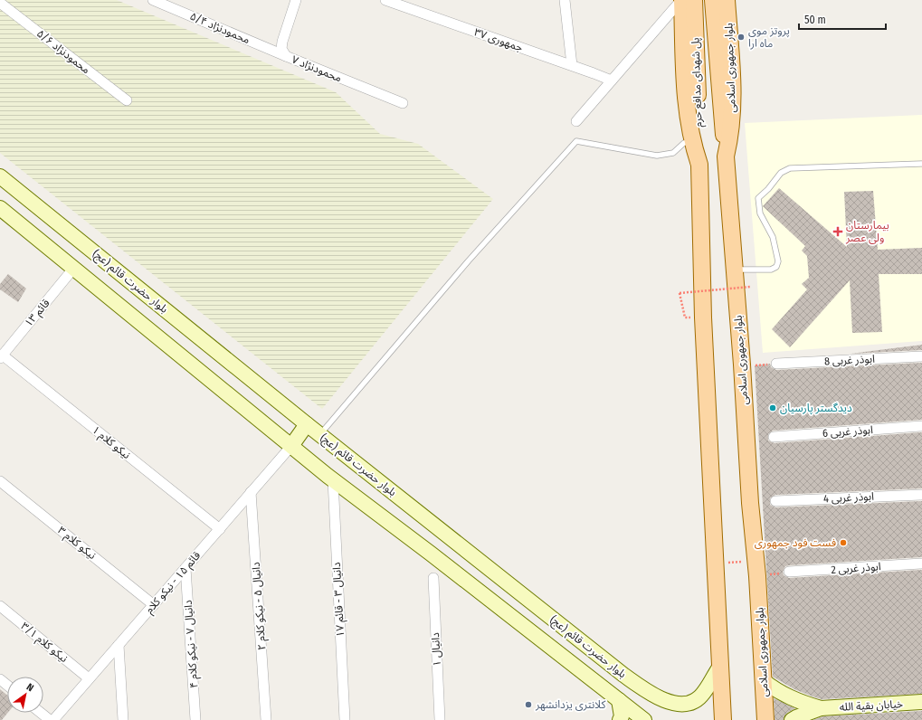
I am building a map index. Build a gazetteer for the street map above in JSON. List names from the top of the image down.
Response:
{
  "streets": {
    "main road": [
      "بلوار جمهوری اسلامی",
      "پل شهدای مدافع حرم",
      "بلوار حضرت قائم (عج)",
      "خیابان بقیة الله"
    ],
    "street": [
      "محمودنژاد ۵/۴",
      "جمهوری ۳۷",
      "محمودنژاد ۵/۶",
      "محمودنژاد ۷",
      "قائم ۱۳",
      "ابوذر غربی 8",
      "ابوذر غربی 6",
      "نیکو کلام ۱",
      "ابوذر غربی 4",
      "نیکو کلام ۳",
      "ابوذر غربی 2",
      "قائم ۱۵ - نیکو کلام",
      "دانیال ۳ - قائم ۱۷",
      "دانیال ۵ - نیکو کلام ۲",
      "نیکو کلام ۳/۱",
      "دانیال ۷ - نیکو کلام ۴",
      "دانیال ۱"
    ]
  },
  "crossings": [
    ["محمودنژاد ۵/۴", "محمودنژاد ۷"],
    ["بلوار جمهوری اسلامی", "پل شهدای مدافع حرم"],
    ["بلوار جمهوری اسلامی", "خیابان بقیة الله"],
    ["قائم ۱۳", "نیکو کلام ۱"],
    ["نیکو کلام ۱", "قائم ۱۵ - نیکو کلام"],
    ["نیکو کلام ۳", "قائم ۱۵ - نیکو کلام"],
    ["قائم ۱۵ - نیکو کلام", "دانیال ۵ - نیکو کلام ۲"],
    ["قائم ۱۵ - نیکو کلام", "نیکو کلام ۳/۱"],
    ["قائم ۱۵ - نیکو کلام", "دانیال ۷ - نیکو کلام ۴"]
  ],
  "places": {
    "other": [
      "پروتز موی ماه ارا",
      "دیدگستر پارسیان",
      "فست فود جمهوری",
      "کلانتری یزدانشهر"
    ],
    "health": ["بیمارستان ولی عصر"]
  },
  "scale_bar": "50 m",
  "north": "top right"
}
